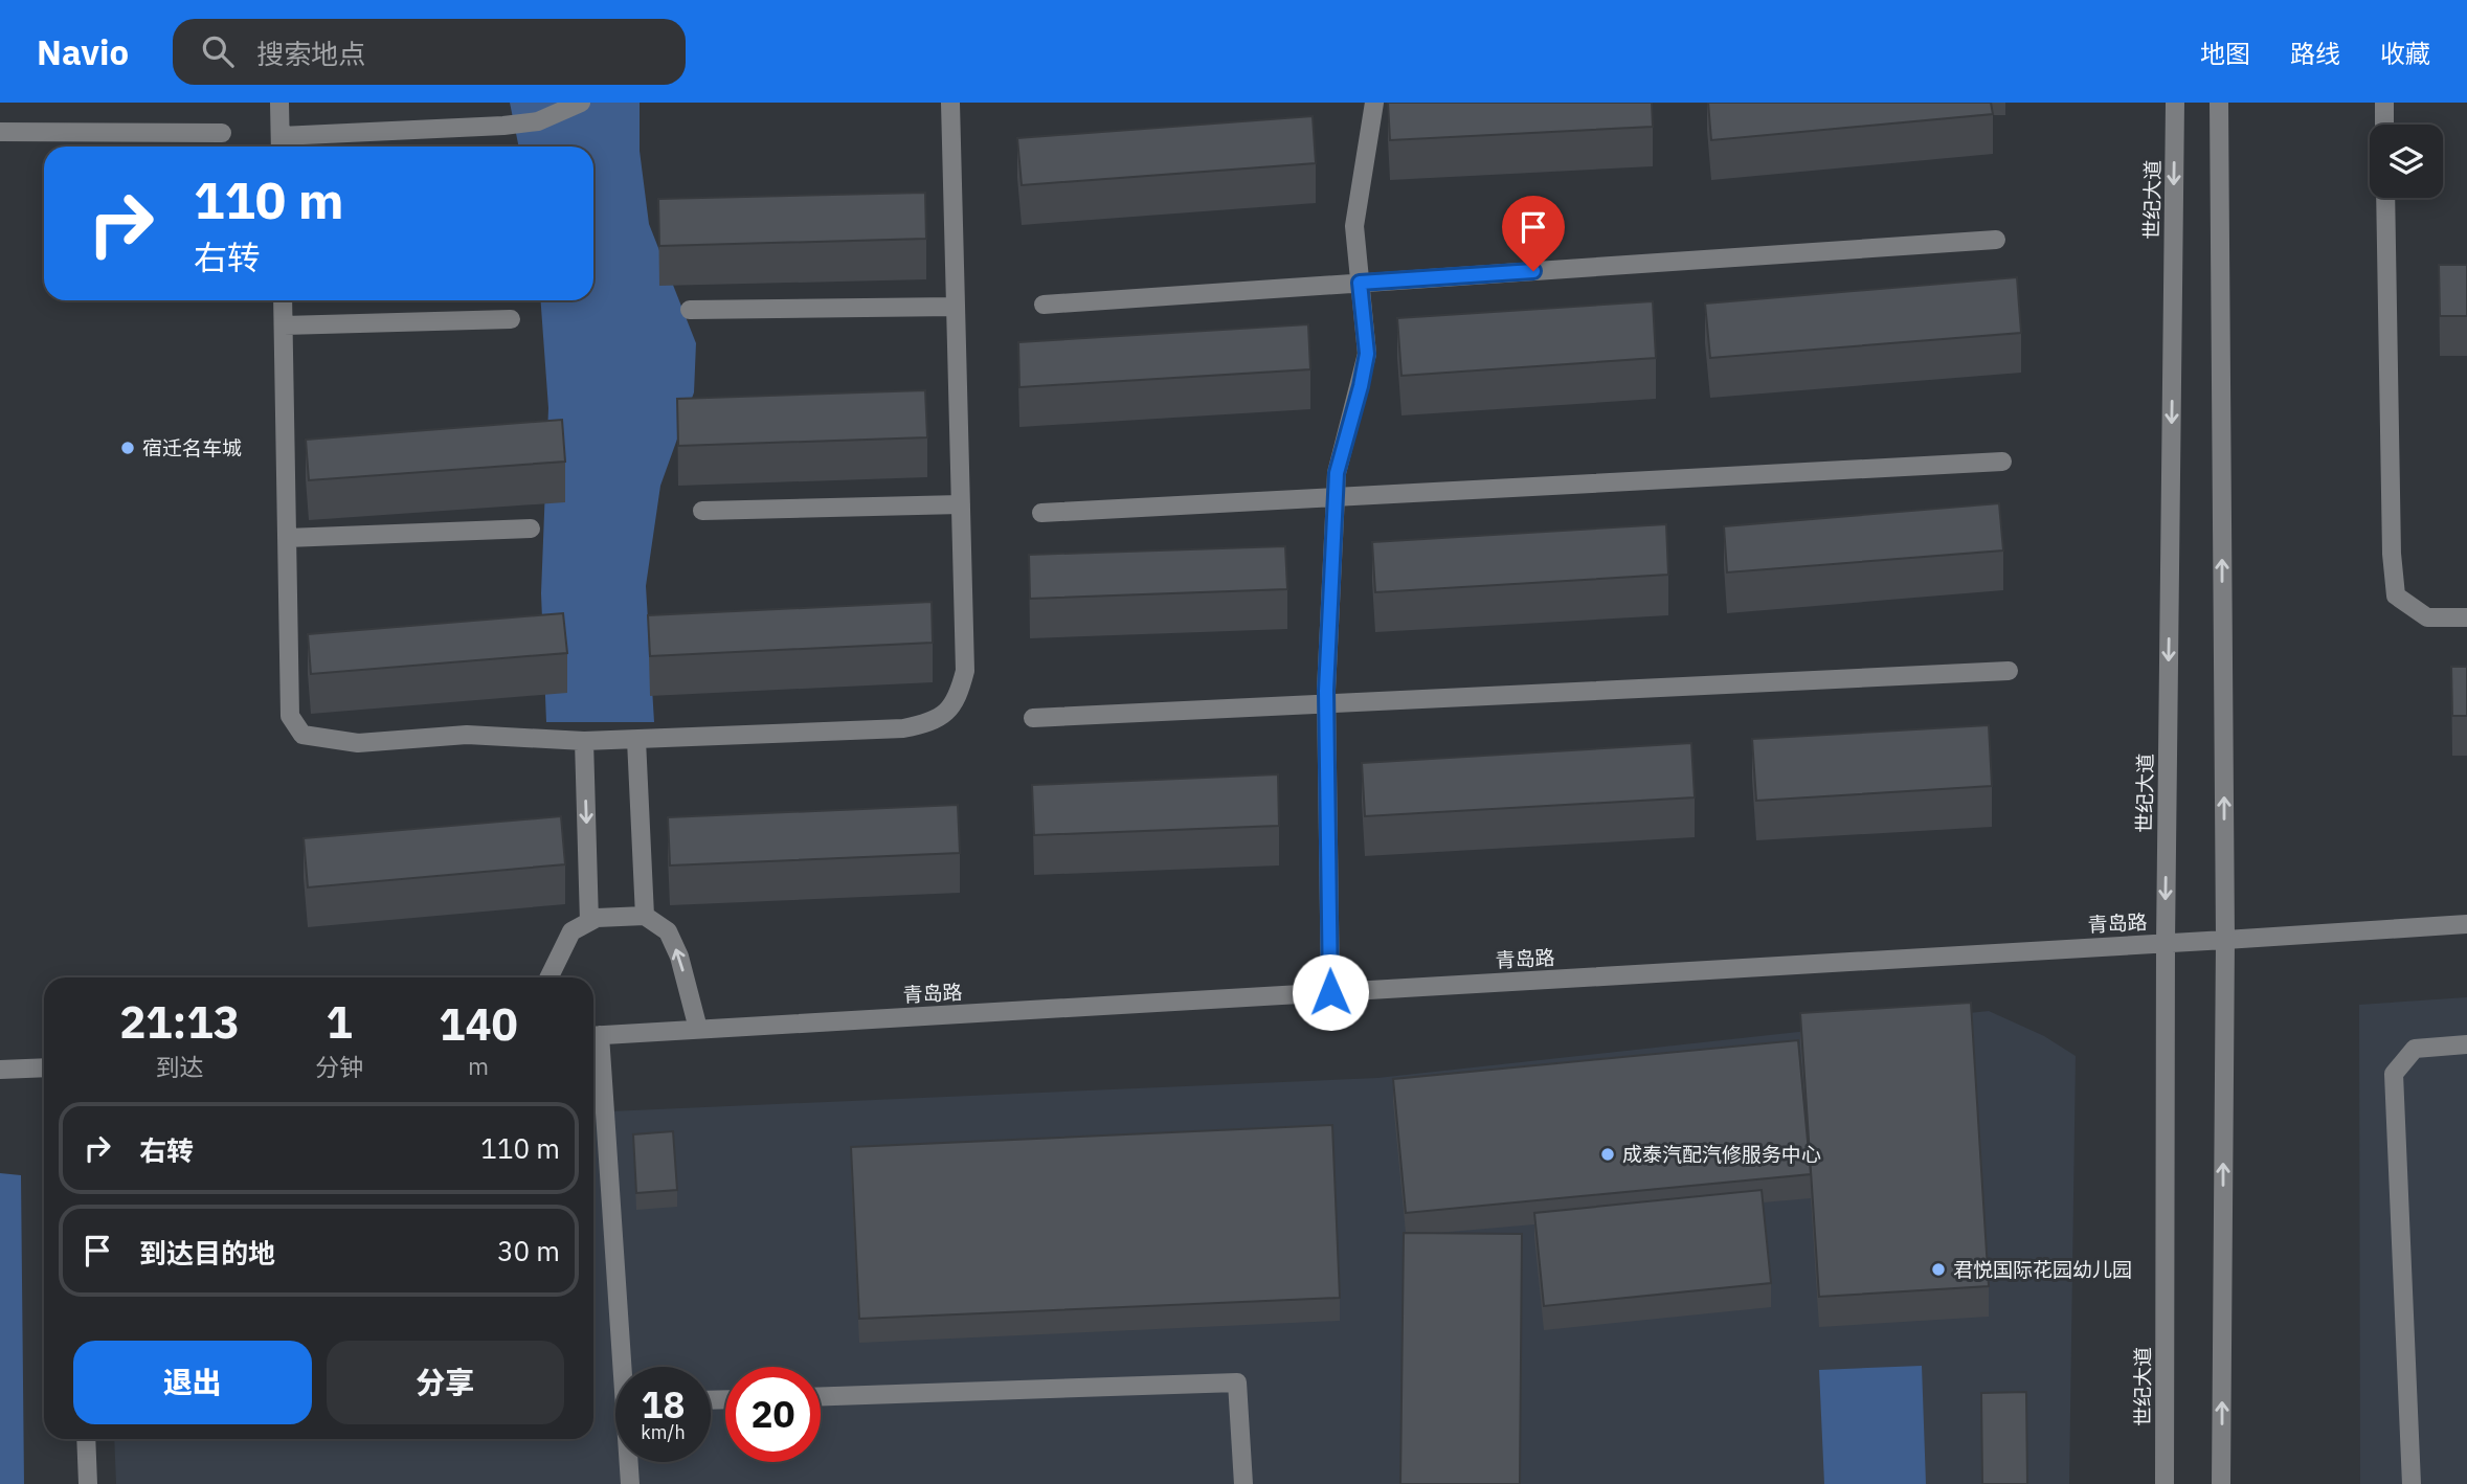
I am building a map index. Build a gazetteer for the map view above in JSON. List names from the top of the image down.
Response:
{
  "streets": {
    "street": ["世纪大道", "青岛路"]
  },
  "crossings": [
    ["世纪大道", "青岛路"]
  ],
  "places": ["宿迁名车城", "成泰汽配汽修服务中心", "君悦国际花园幼儿园"],
  "page": {
    "header": "Navio",
    "search": "搜索地点",
    "nav": ["地图", "路线", "收藏"],
    "turn": ["110 m", "右转"],
    "eta": [
      "21:13",
      "到达",
      "1",
      "分钟",
      "140",
      "m"
    ],
    "list": [
      {
        "name": "右转",
        "value": "110 m"
      },
      {
        "name": "到达目的地",
        "value": "30 m"
      }
    ],
    "buttons": ["退出", "分享"],
    "speed": "18 km/h",
    "limit": "20"
  }
}
